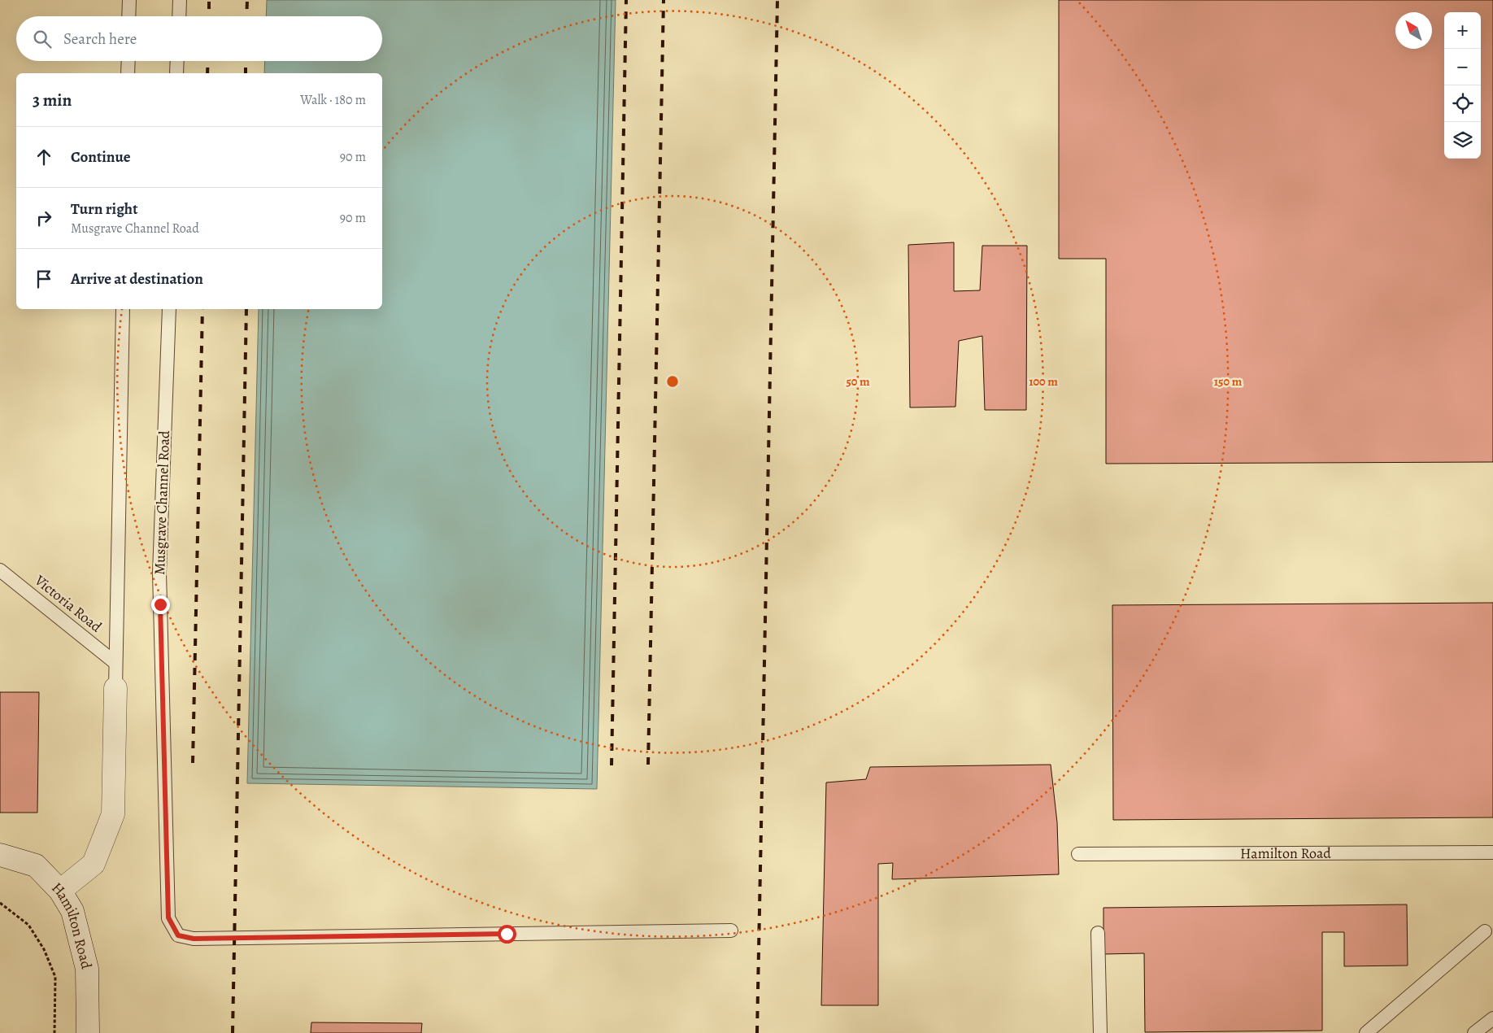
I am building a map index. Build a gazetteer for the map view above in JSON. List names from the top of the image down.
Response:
{
  "streets": {
    "street": ["Hamilton Road"],
    "lane": ["Musgrave Channel Road", "Victoria Road"]
  },
  "north": "top left",
  "page": {
    "map_buttons": ["+", "−"],
    "search": "Search here",
    "heading": ["3 min", "Walk · 180 m"],
    "list": [
      ["Continue", "90 m"],
      ["Turn right", "Musgrave Channel Road", "90 m"],
      "Arrive at destination"
    ]
  },
  "rings": ["50 m", "100 m", "150 m"]
}
